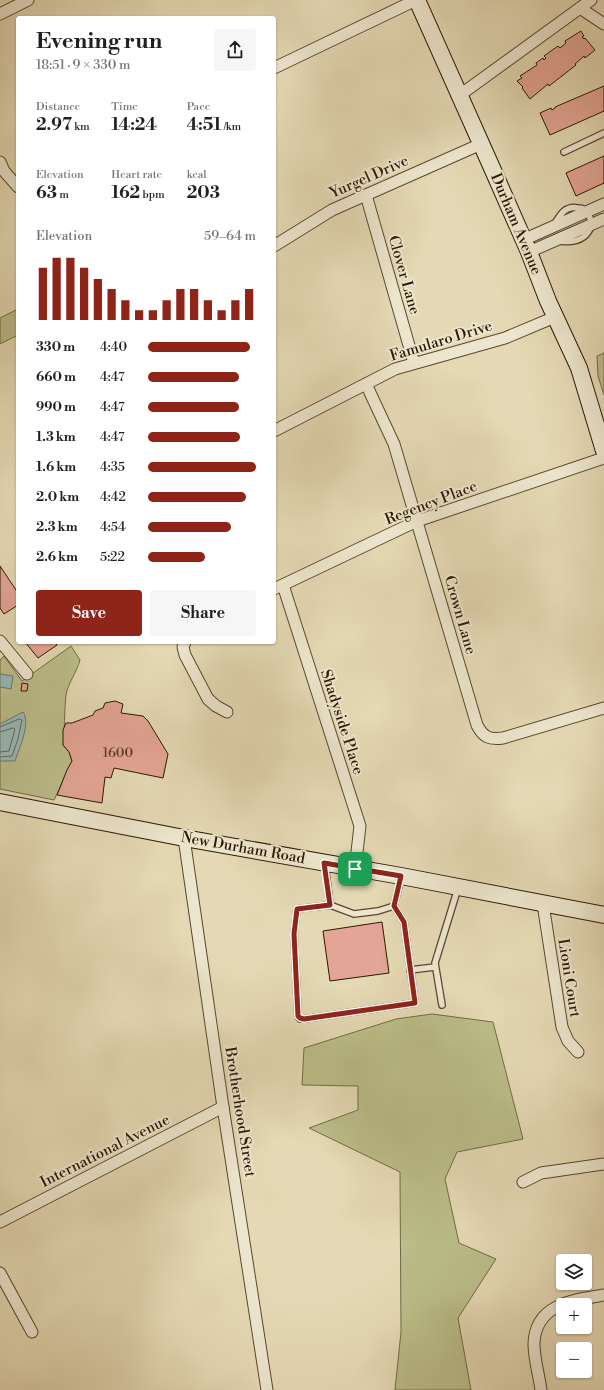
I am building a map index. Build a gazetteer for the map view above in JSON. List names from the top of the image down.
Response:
{
  "streets": {
    "main road": ["Durham Avenue", "New Durham Road"],
    "street": [
      "Yurgel Drive",
      "Clover Lane",
      "Famularo Drive",
      "Regency Place",
      "Crown Lane",
      "Shadyside Place",
      "Lioni Court",
      "Brotherhood Street",
      "International Avenue"
    ]
  },
  "crossings": [
    ["Yurgel Drive", "Durham Avenue"],
    ["Yurgel Drive", "Clover Lane"],
    ["Durham Avenue", "Famularo Drive"],
    ["Clover Lane", "Famularo Drive"],
    ["Famularo Drive", "Crown Lane"],
    ["Regency Place", "Crown Lane"],
    ["Regency Place", "Shadyside Place"],
    ["Shadyside Place", "New Durham Road"],
    ["New Durham Road", "Lioni Court"],
    ["New Durham Road", "Brotherhood Street"],
    ["Brotherhood Street", "International Avenue"]
  ],
  "house_numbers": ["1600"],
  "page": {
    "heading": ["Evening run", "18:51 · 9 × 330 m"],
    "stats": [
      ["Distance", "2.97 km"],
      ["Time", "14:24"],
      ["Pace", "4:51 /km"],
      ["Elevation", "63 m"],
      ["Heart rate", "162 bpm"],
      ["kcal", "203"]
    ],
    "chart": ["Elevation", "59–64 m"],
    "list": [
      {
        "name": "330 m",
        "note": "4:40"
      },
      {
        "name": "660 m",
        "note": "4:47"
      },
      {
        "name": "990 m",
        "note": "4:47"
      },
      {
        "name": "1.3 km",
        "note": "4:47"
      },
      {
        "name": "1.6 km",
        "note": "4:35"
      },
      {
        "name": "2.0 km",
        "note": "4:42"
      },
      {
        "name": "2.3 km",
        "note": "4:54"
      },
      {
        "name": "2.6 km",
        "note": "5:22"
      }
    ],
    "buttons": ["Save", "Share"],
    "map_buttons": ["+", "−"]
  }
}
